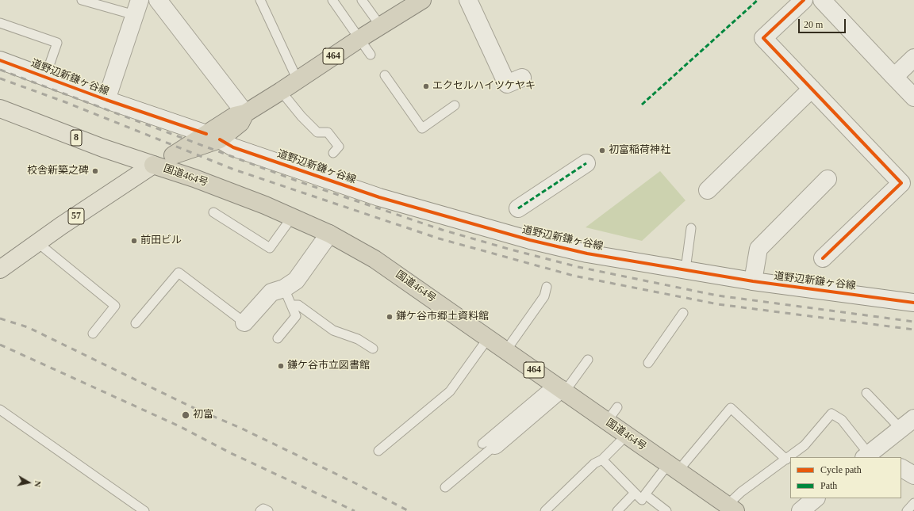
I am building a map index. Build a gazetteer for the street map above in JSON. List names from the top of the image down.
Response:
{
  "streets": {
    "highway": ["464", "国道464号"],
    "main road": ["8", "57"],
    "street": ["道野辺新鎌ヶ谷線"]
  },
  "crossings": [
    ["道野辺新鎌ヶ谷線", "国道464号"],
    ["8", "国道464号"],
    ["8", "57"],
    ["国道464号", "57"]
  ],
  "places": [
    "エクセルハイツケヤキ",
    "初富稲荷神社",
    "校舎新築之碑",
    "前田ビル",
    "鎌ケ谷市郷土資料館",
    "鎌ケ谷市立図書館",
    "初富"
  ],
  "legend": ["Cycle path", "Path"],
  "scale_bar": "20 m",
  "north": "right"
}
